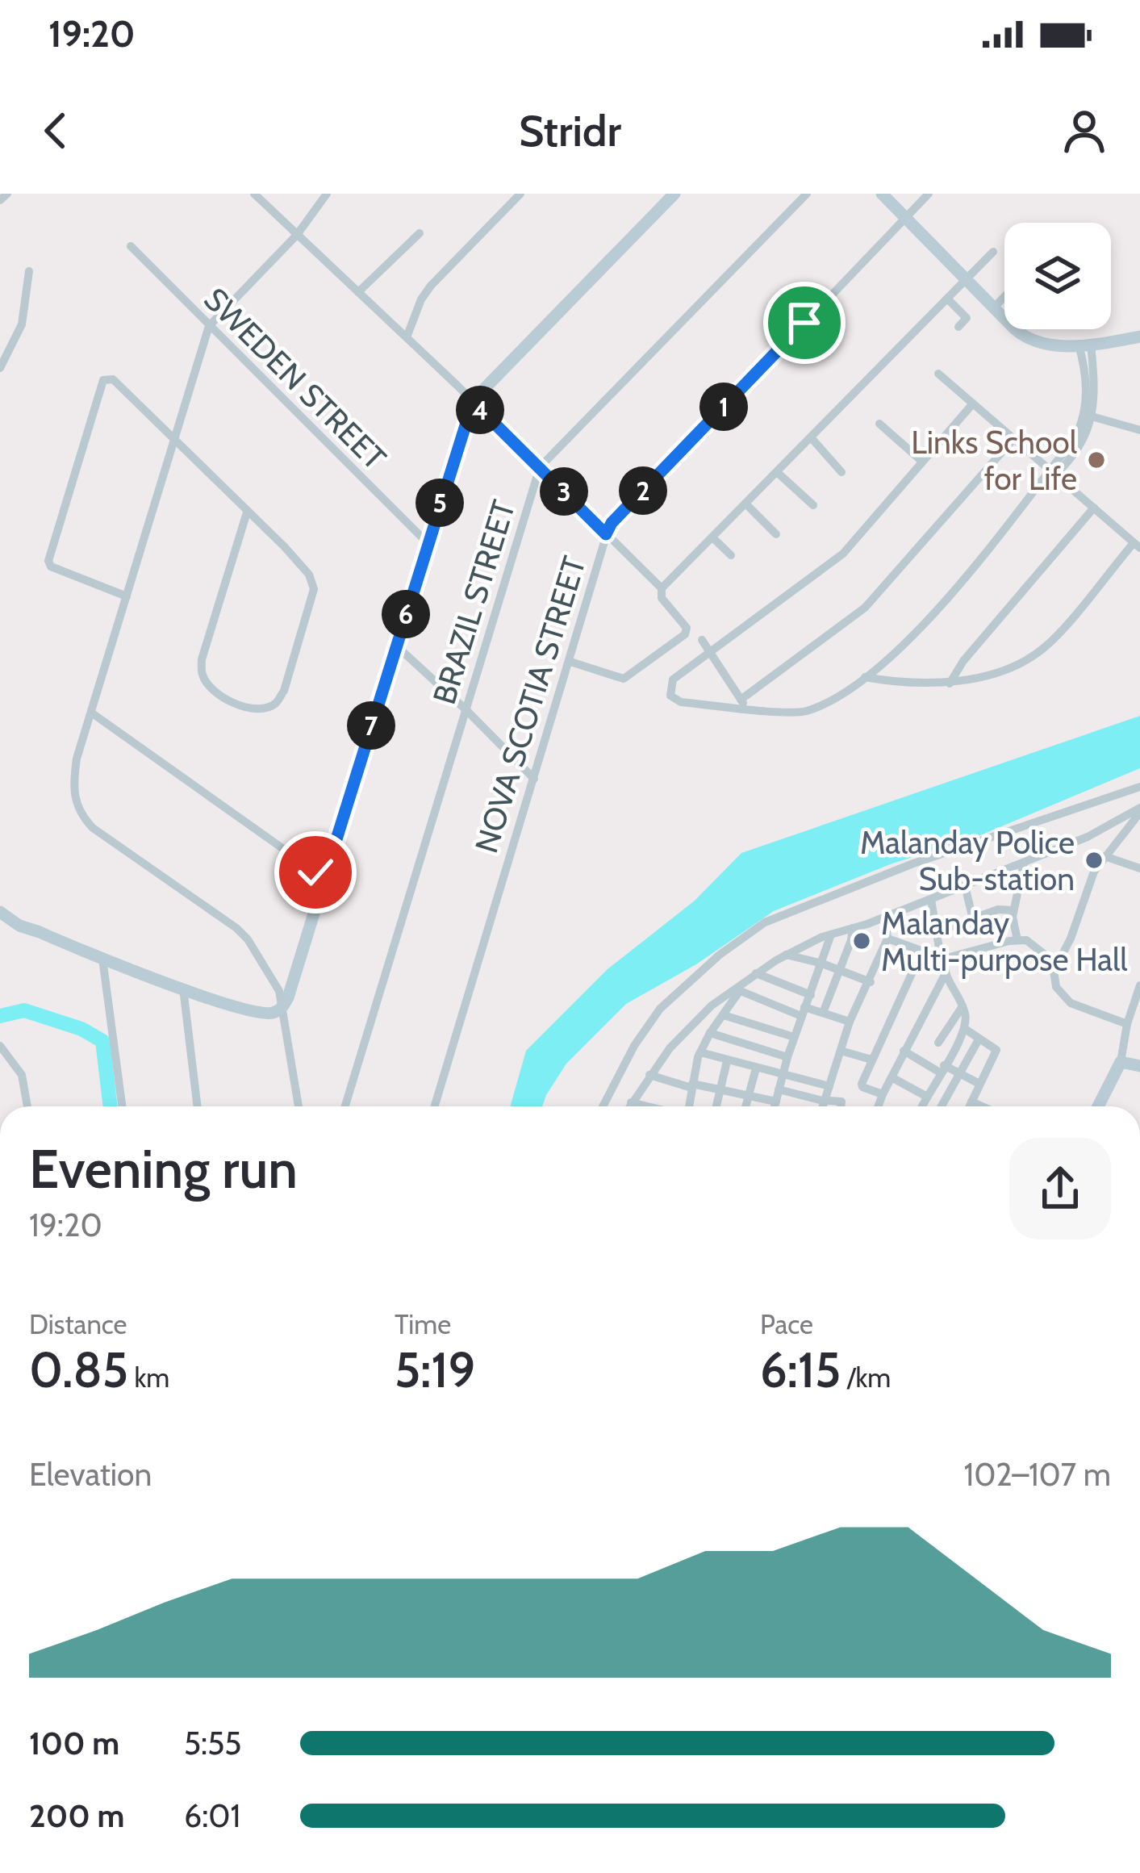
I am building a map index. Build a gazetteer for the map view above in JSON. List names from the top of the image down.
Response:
{
  "streets": {
    "street": ["SWEDEN STREET", "BRAZIL STREET", "NOVA SCOTIA STREET"]
  },
  "places": ["Links School for Life", "Malanday Police Sub-station", "Malanday Multi-purpose Hall"],
  "page": {
    "status": "19:20",
    "header": "Stridr",
    "pins": [
      "1",
      "4",
      "2",
      "3",
      "5",
      "6",
      "7"
    ],
    "heading": ["Evening run", "19:20"],
    "stats": [
      ["Distance", "0.85 km"],
      ["Time", "5:19"],
      ["Pace", "6:15 /km"]
    ],
    "chart": ["Elevation", "102–107 m"],
    "list": [
      {
        "name": "100 m",
        "note": "5:55"
      },
      {
        "name": "200 m",
        "note": "6:01"
      }
    ]
  }
}
